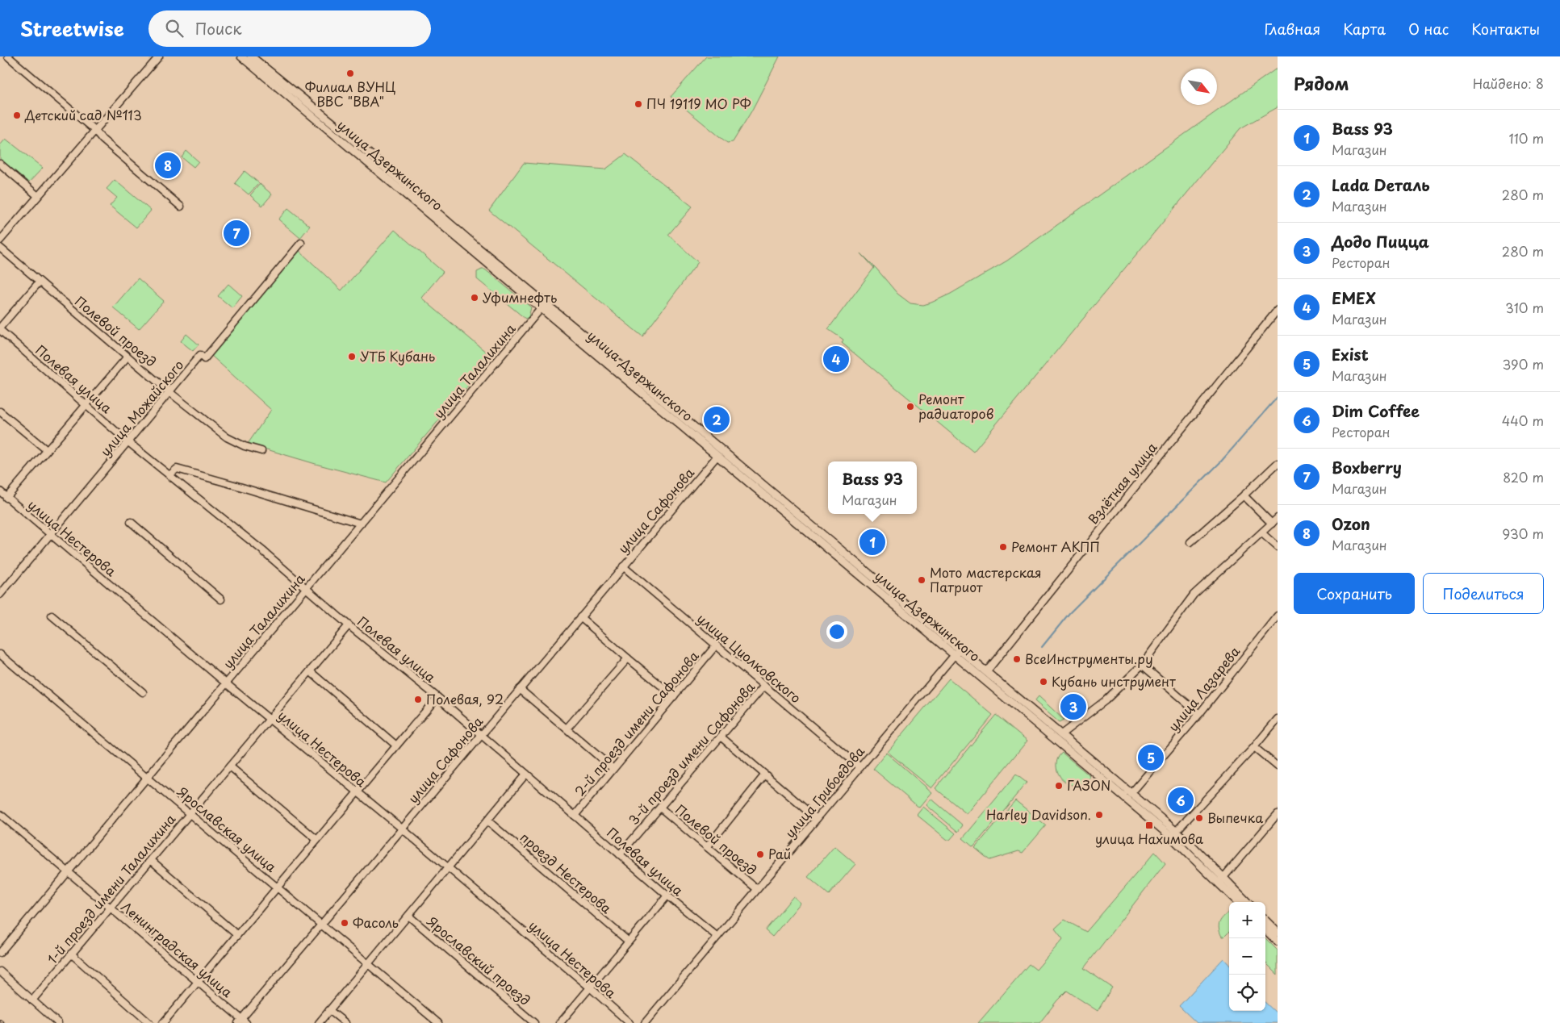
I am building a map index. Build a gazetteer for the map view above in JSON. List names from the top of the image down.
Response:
{
  "streets": {
    "main road": ["улица Дзержинского"],
    "street": [
      "Полевой проезд",
      "улица Талалихина",
      "Полевая улица",
      "улица Можайского",
      "Взлётная улица",
      "улица Сафонова",
      "улица Нестерова",
      "улица Циолковского",
      "улица Лазарева",
      "2-й проезд имени Сафонова",
      "3-й проезд имени Сафонова",
      "улица Грибоедова",
      "Ярославская улица",
      "проезд Нестерова",
      "1-й проезд имени Талалихина",
      "Ленинградская улица",
      "Ярославский проезд"
    ]
  },
  "crossings": [
    ["улица Дзержинского", "улица Талалихина"],
    ["улица Дзержинского", "Взлётная улица"],
    ["улица Дзержинского", "улица Сафонова"],
    ["улица Дзержинского", "улица Лазарева"],
    ["улица Дзержинского", "улица Грибоедова"],
    ["Полевой проезд", "улица Можайского"],
    ["Полевой проезд", "3-й проезд имени Сафонова"],
    ["Полевой проезд", "улица Грибоедова"],
    ["улица Талалихина", "Полевая улица"],
    ["улица Талалихина", "улица Нестерова"],
    ["улица Талалихина", "Ярославская улица"],
    ["улица Талалихина", "Ленинградская улица"],
    ["Полевая улица", "улица Можайского"],
    ["Полевая улица", "улица Сафонова"],
    ["Полевая улица", "2-й проезд имени Сафонова"],
    ["Полевая улица", "3-й проезд имени Сафонова"],
    ["Полевая улица", "улица Грибоедова"],
    ["Полевая улица", "1-й проезд имени Талалихина"],
    ["улица Можайского", "улица Нестерова"],
    ["улица Сафонова", "улица Нестерова"],
    ["улица Сафонова", "улица Циолковского"],
    ["улица Сафонова", "Ярославская улица"],
    ["улица Сафонова", "Ленинградская улица"],
    ["улица Нестерова", "1-й проезд имени Талалихина"],
    ["улица Циолковского", "2-й проезд имени Сафонова"],
    ["улица Циолковского", "3-й проезд имени Сафонова"],
    ["улица Циолковского", "улица Грибоедова"],
    ["Ярославская улица", "1-й проезд имени Талалихина"],
    ["1-й проезд имени Талалихина", "Ленинградская улица"]
  ],
  "places": {
    "other": [
      "Филиал ВУНЦ ВВС \"ВВА\"",
      "ПЧ 19119 МО РФ",
      "Детский сад №113",
      "Уфимнефть",
      "УТБ Кубань",
      "Ремонт радиаторов",
      "Ремонт АКПП",
      "Мото мастерская Патриот",
      "ВсеИнструменты.ру",
      "Кубань инструмент",
      "Полевая, 92",
      "ГАЗON",
      "Harley Davidson.",
      "Выпечка",
      "Рай",
      "Фасоль"
    ],
    "transit": ["улица Нахимова"]
  },
  "north": "bottom right",
  "page": {
    "header": "Streetwise",
    "search": "Поиск",
    "nav": [
      "Главная",
      "Карта",
      "О нас",
      "Контакты"
    ],
    "heading": ["Рядом", "Найдено: 8"],
    "list": [
      {
        "mark": "1",
        "name": "Bass 93",
        "note": "Магазин",
        "value": "110 m"
      },
      {
        "mark": "2",
        "name": "Lada Dеталь",
        "note": "Магазин",
        "value": "280 m"
      },
      {
        "mark": "3",
        "name": "Додо Пицца",
        "note": "Ресторан",
        "value": "280 m"
      },
      {
        "mark": "4",
        "name": "EMEX",
        "note": "Магазин",
        "value": "310 m"
      },
      {
        "mark": "5",
        "name": "Exist",
        "note": "Магазин",
        "value": "390 m"
      },
      {
        "mark": "6",
        "name": "Dim Coffee",
        "note": "Ресторан",
        "value": "440 m"
      },
      {
        "mark": "7",
        "name": "Boxberry",
        "note": "Магазин",
        "value": "820 m"
      },
      {
        "mark": "8",
        "name": "Ozon",
        "note": "Магазин",
        "value": "930 m"
      }
    ],
    "pins": [
      "8",
      "7",
      "4",
      "2",
      "1",
      "3",
      "5",
      "6"
    ],
    "popup": ["Bass 93", "Магазин"],
    "buttons": ["Сохранить", "Поделиться"],
    "map_buttons": ["+", "−"]
  }
}
